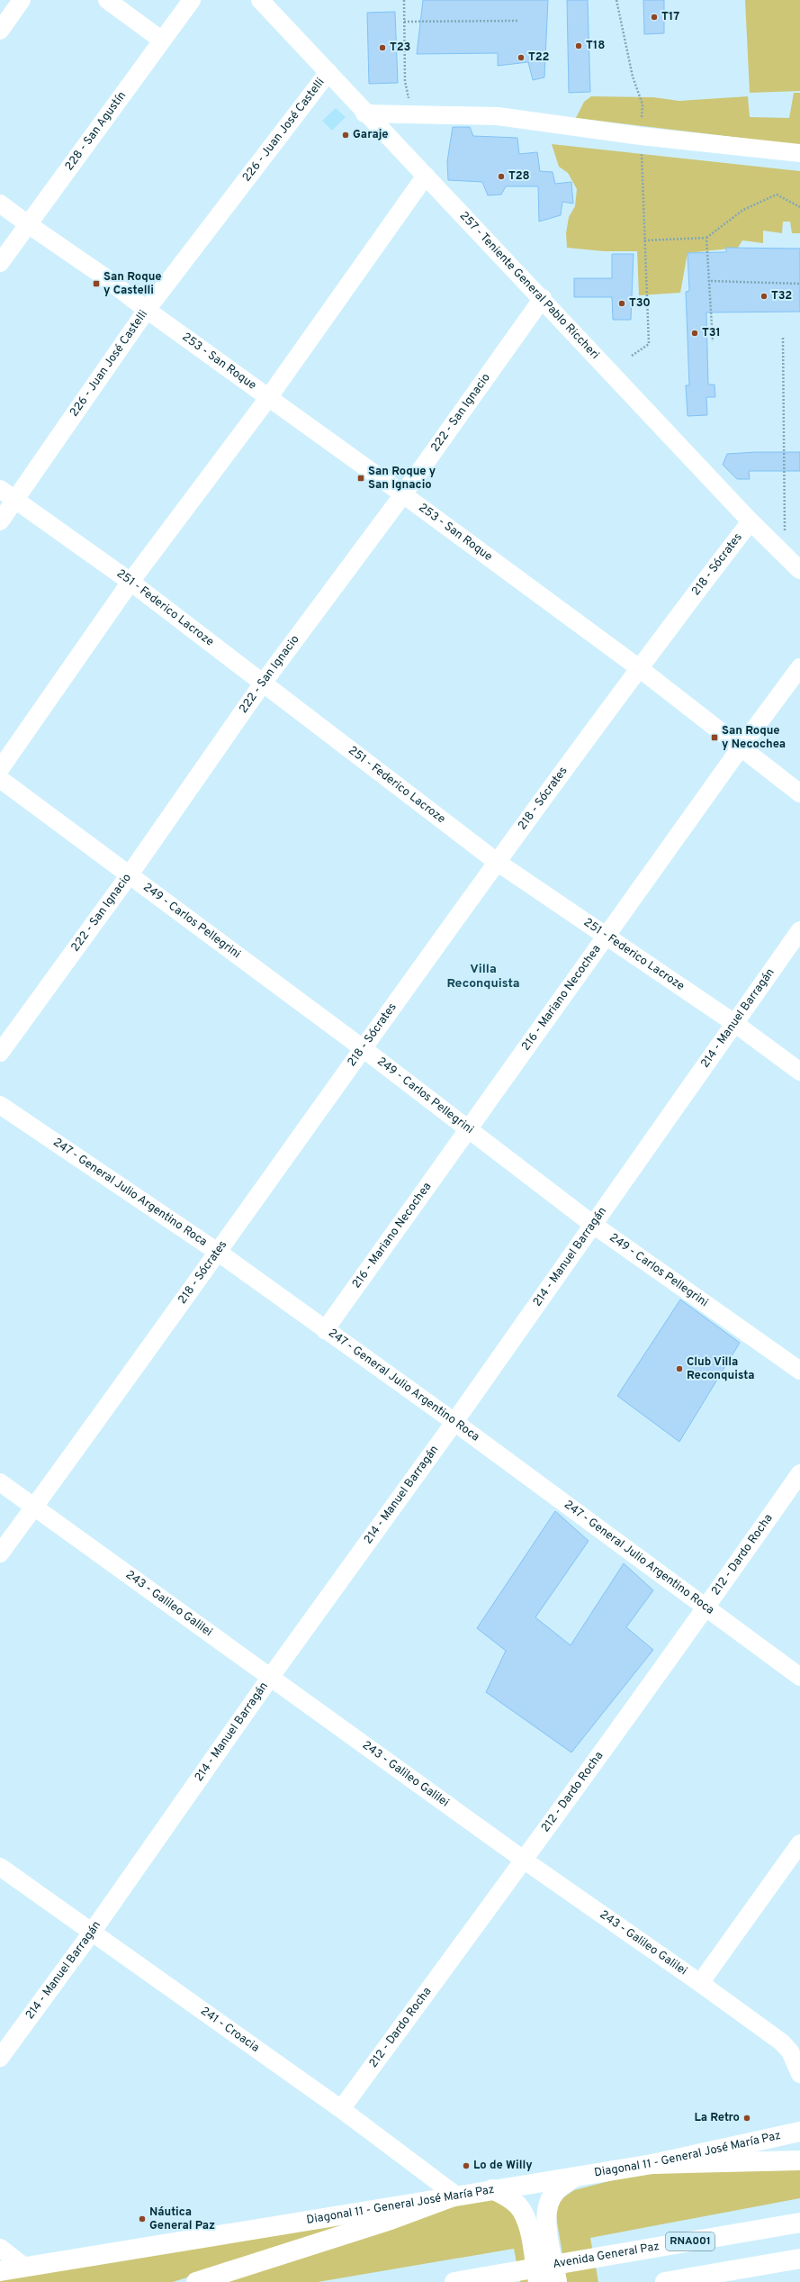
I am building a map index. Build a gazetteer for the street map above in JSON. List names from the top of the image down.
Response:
{
  "streets": {
    "main road": ["Diagonal 11 - General José María Paz", "RNA001", "Avenida General Paz"],
    "street": [
      "226 - Juan José Castelli",
      "228 - San Agustín",
      "257 - Teniente General Pablo Riccheri",
      "253 - San Roque",
      "222 - San Ignacio",
      "218 - Sócrates",
      "251 - Federico Lacroze",
      "249 - Carlos Pellegrini",
      "216 - Mariano Necochea",
      "214 - Manuel Barragán",
      "247 - General Julio Argentino Roca",
      "212 - Dardo Rocha",
      "243 - Galileo Galilei",
      "241 - Croacia"
    ]
  },
  "crossings": [
    ["226 - Juan José Castelli", "257 - Teniente General Pablo Riccheri"],
    ["226 - Juan José Castelli", "253 - San Roque"],
    ["226 - Juan José Castelli", "251 - Federico Lacroze"],
    ["228 - San Agustín", "253 - San Roque"],
    ["257 - Teniente General Pablo Riccheri", "222 - San Ignacio"],
    ["257 - Teniente General Pablo Riccheri", "218 - Sócrates"],
    ["253 - San Roque", "222 - San Ignacio"],
    ["253 - San Roque", "218 - Sócrates"],
    ["253 - San Roque", "216 - Mariano Necochea"],
    ["222 - San Ignacio", "251 - Federico Lacroze"],
    ["222 - San Ignacio", "249 - Carlos Pellegrini"],
    ["218 - Sócrates", "251 - Federico Lacroze"],
    ["218 - Sócrates", "249 - Carlos Pellegrini"],
    ["218 - Sócrates", "247 - General Julio Argentino Roca"],
    ["218 - Sócrates", "243 - Galileo Galilei"],
    ["251 - Federico Lacroze", "216 - Mariano Necochea"],
    ["251 - Federico Lacroze", "214 - Manuel Barragán"],
    ["249 - Carlos Pellegrini", "216 - Mariano Necochea"],
    ["249 - Carlos Pellegrini", "214 - Manuel Barragán"],
    ["216 - Mariano Necochea", "247 - General Julio Argentino Roca"],
    ["214 - Manuel Barragán", "247 - General Julio Argentino Roca"],
    ["214 - Manuel Barragán", "243 - Galileo Galilei"],
    ["214 - Manuel Barragán", "241 - Croacia"],
    ["247 - General Julio Argentino Roca", "212 - Dardo Rocha"],
    ["212 - Dardo Rocha", "243 - Galileo Galilei"],
    ["212 - Dardo Rocha", "241 - Croacia"],
    ["241 - Croacia", "Diagonal 11 - General José María Paz"]
  ],
  "districts": ["Villa Reconquista"],
  "places": {
    "other": [
      "T17",
      "T18",
      "T23",
      "T22",
      "Garaje",
      "T28",
      "T32",
      "T30",
      "T31",
      "Club Villa Reconquista",
      "La Retro",
      "Lo de Willy",
      "Náutica General Paz"
    ],
    "transit": ["San Roque y Castelli", "San Roque y San Ignacio", "San Roque y Necochea"]
  }
}
